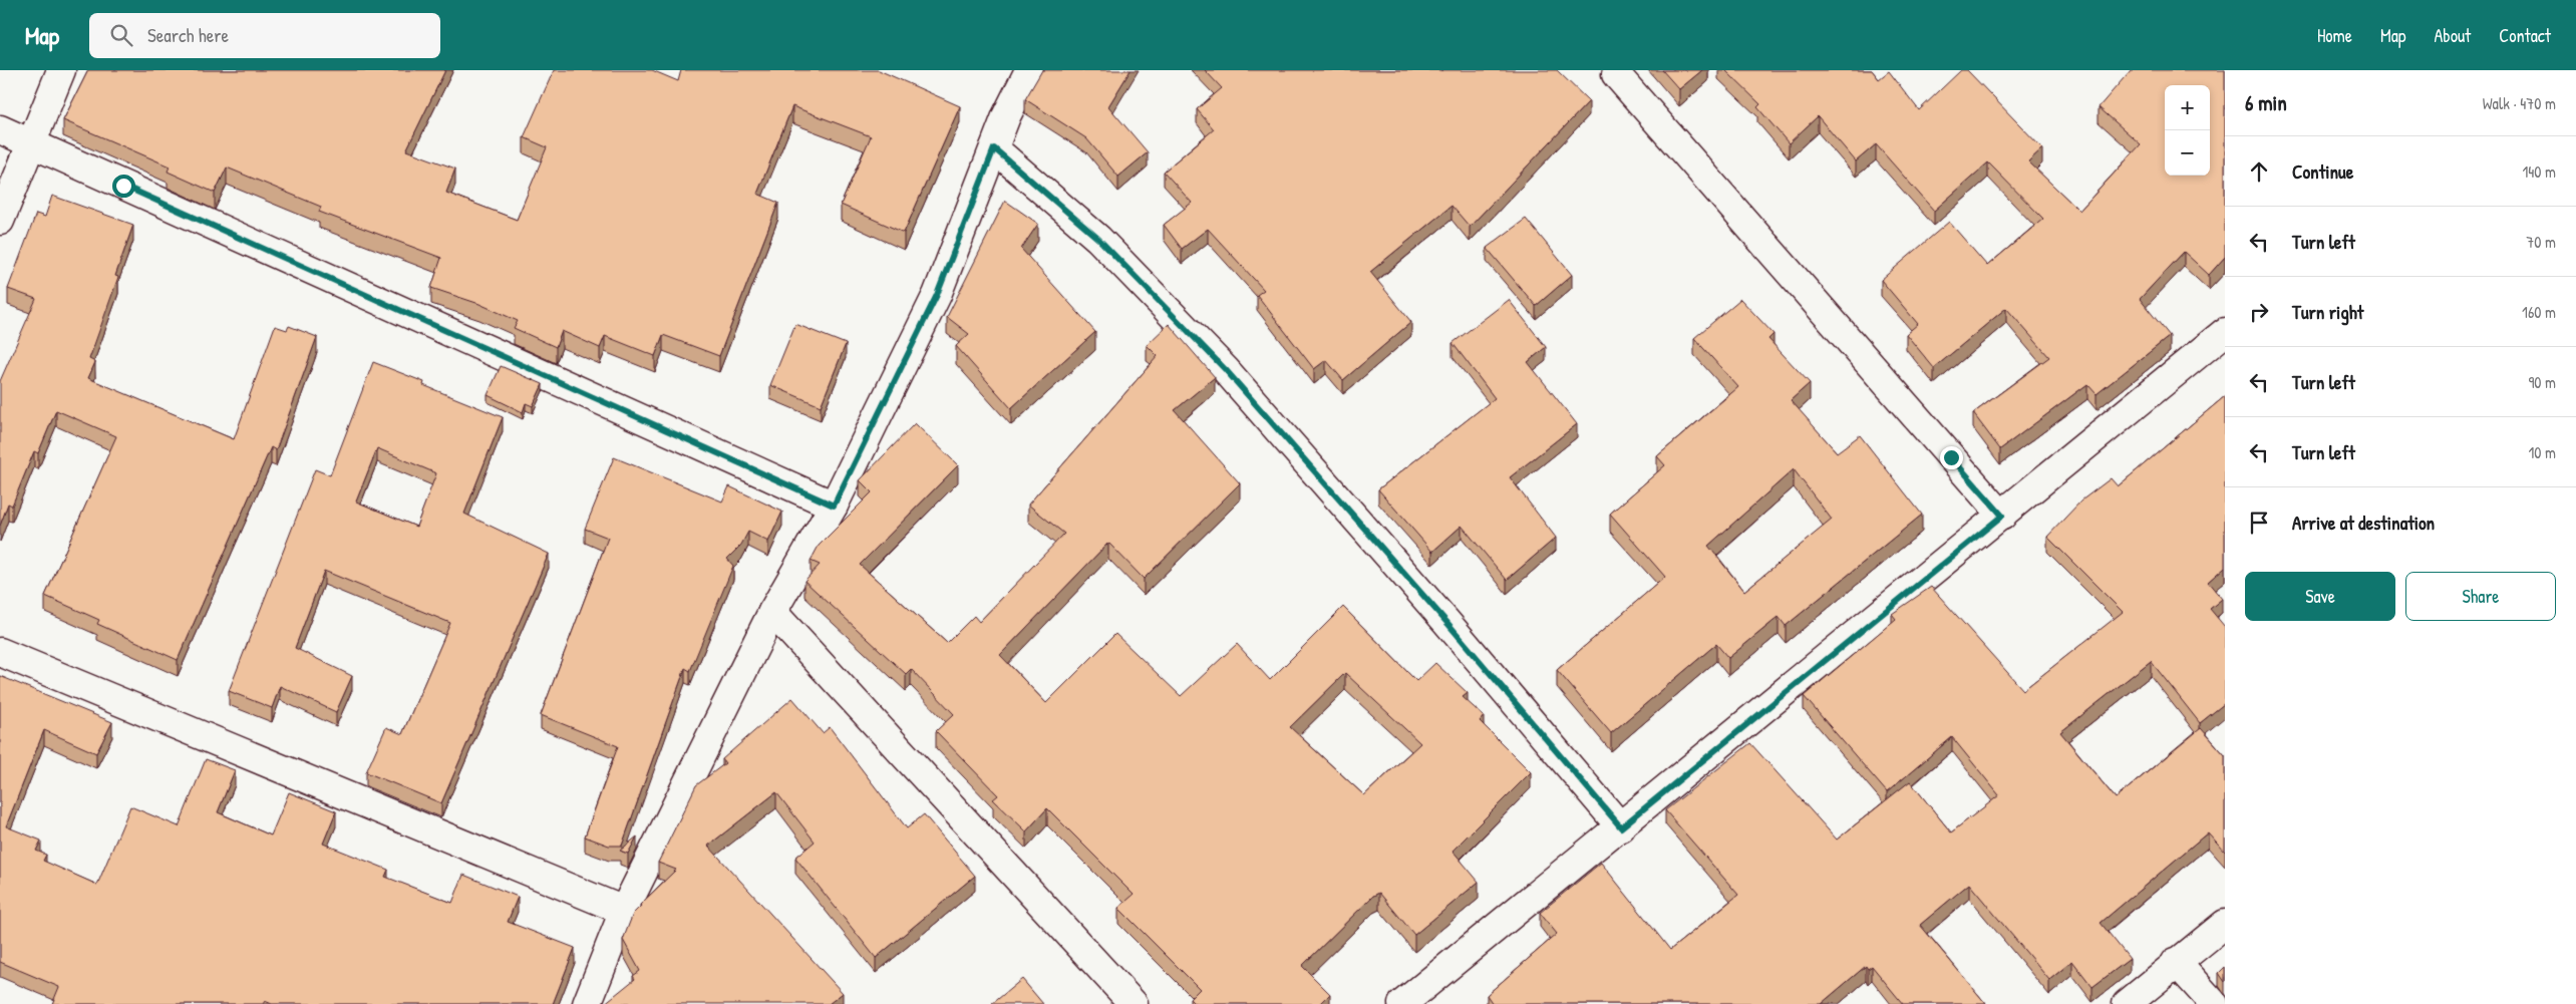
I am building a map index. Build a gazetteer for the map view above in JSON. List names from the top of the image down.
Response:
{
  "page": {
    "header": "Map",
    "search": "Search here",
    "nav": [
      "Home",
      "Map",
      "About",
      "Contact"
    ],
    "heading": ["6 min", "Walk · 470 m"],
    "map_buttons": ["+", "−"],
    "list": [
      ["Continue", "140 m"],
      ["Turn left", "70 m"],
      ["Turn right", "160 m"],
      ["Turn left", "90 m"],
      ["Turn left", "10 m"],
      "Arrive at destination"
    ],
    "buttons": ["Save", "Share"]
  }
}
